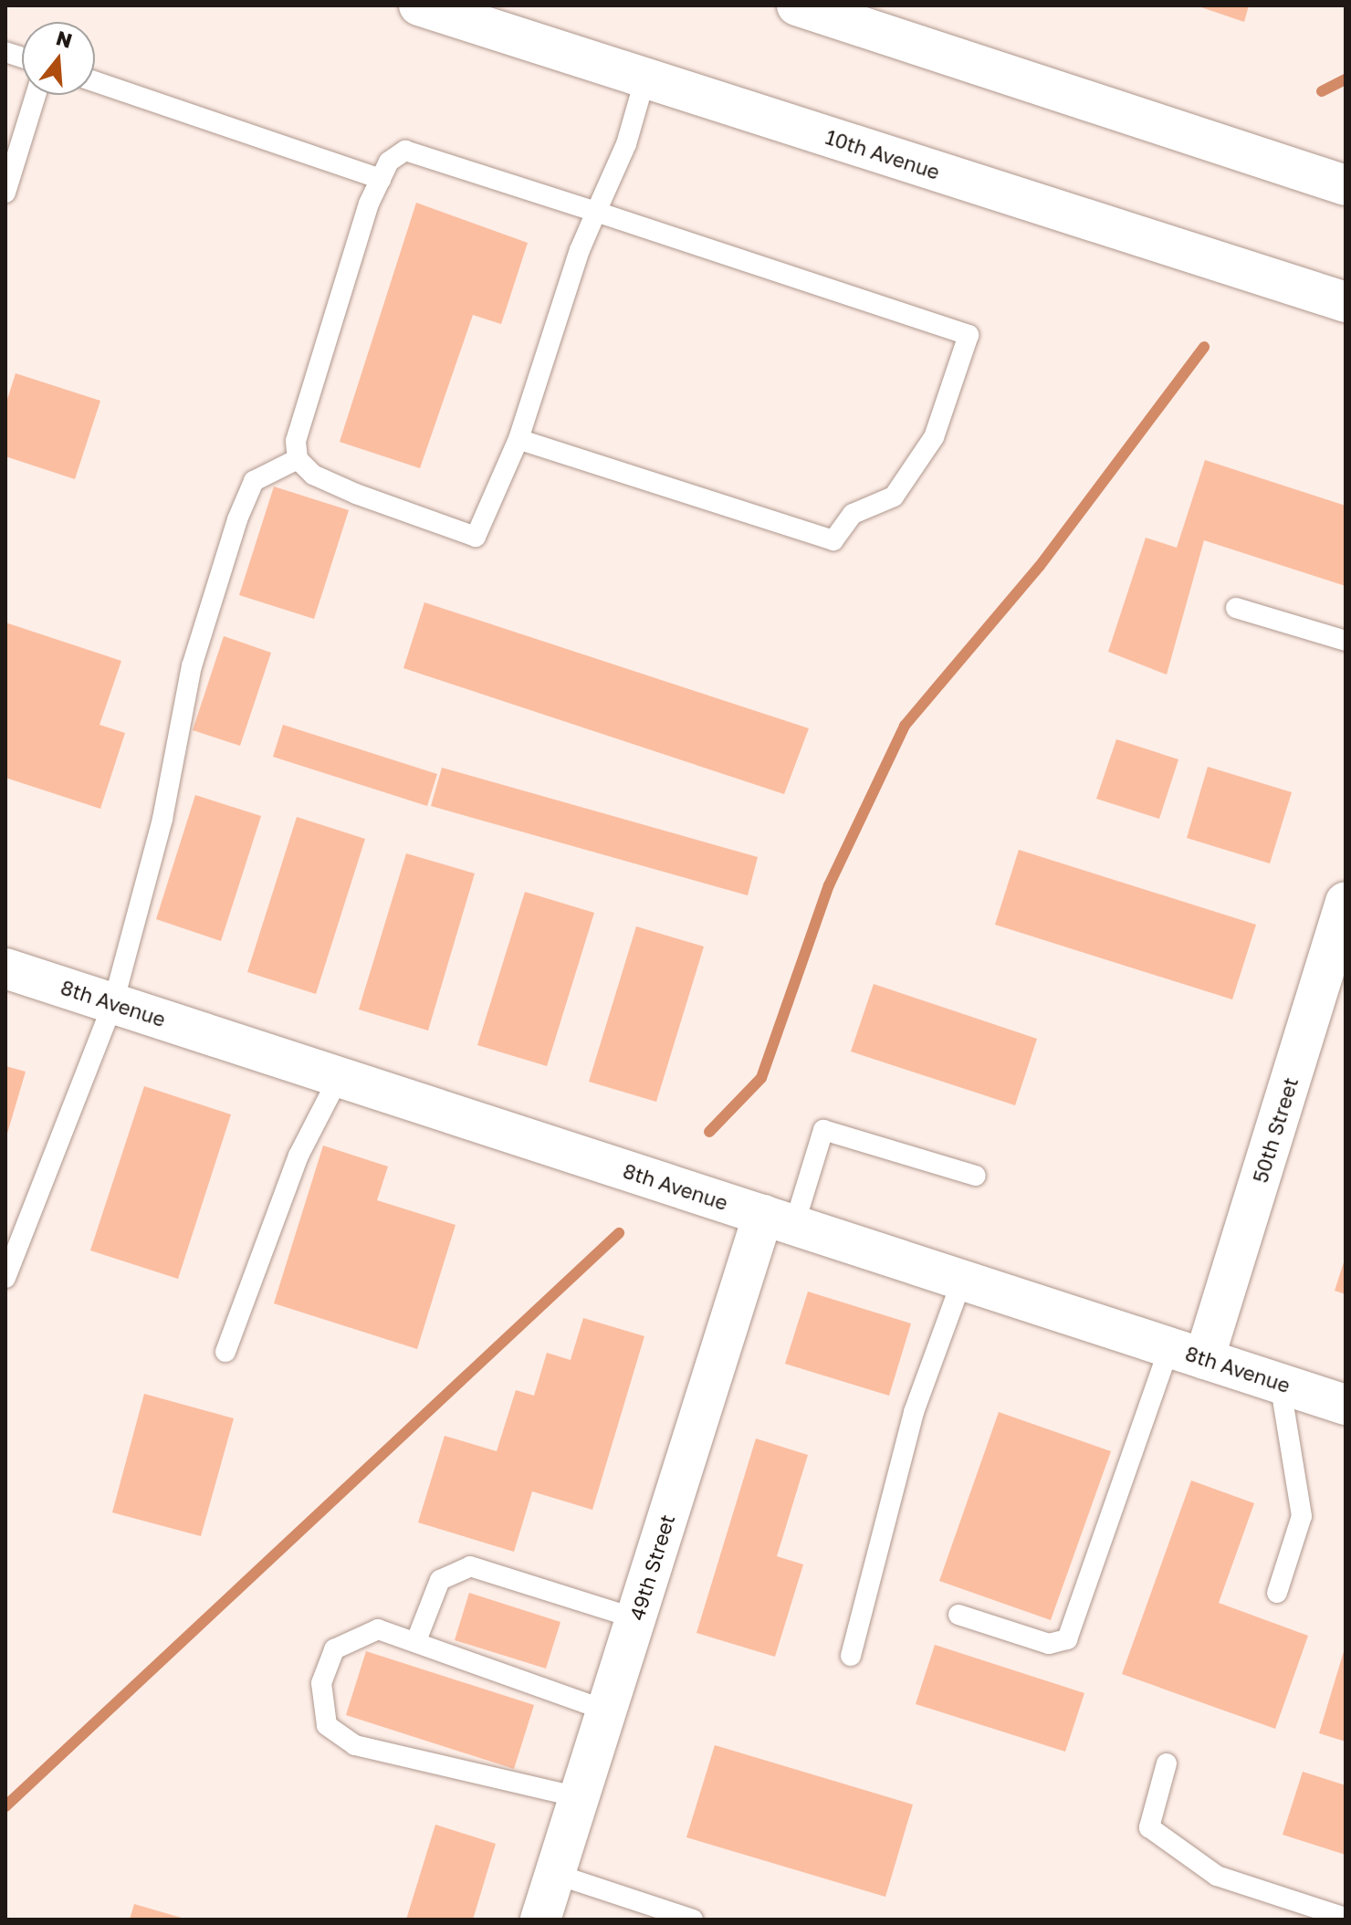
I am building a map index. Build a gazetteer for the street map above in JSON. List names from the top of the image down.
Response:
{
  "streets": {
    "street": [
      "10th Avenue",
      "8th Avenue",
      "50th Street",
      "49th Street"
    ]
  },
  "crossings": [
    ["8th Avenue", "50th Street"],
    ["8th Avenue", "49th Street"]
  ],
  "north": "top"
}
